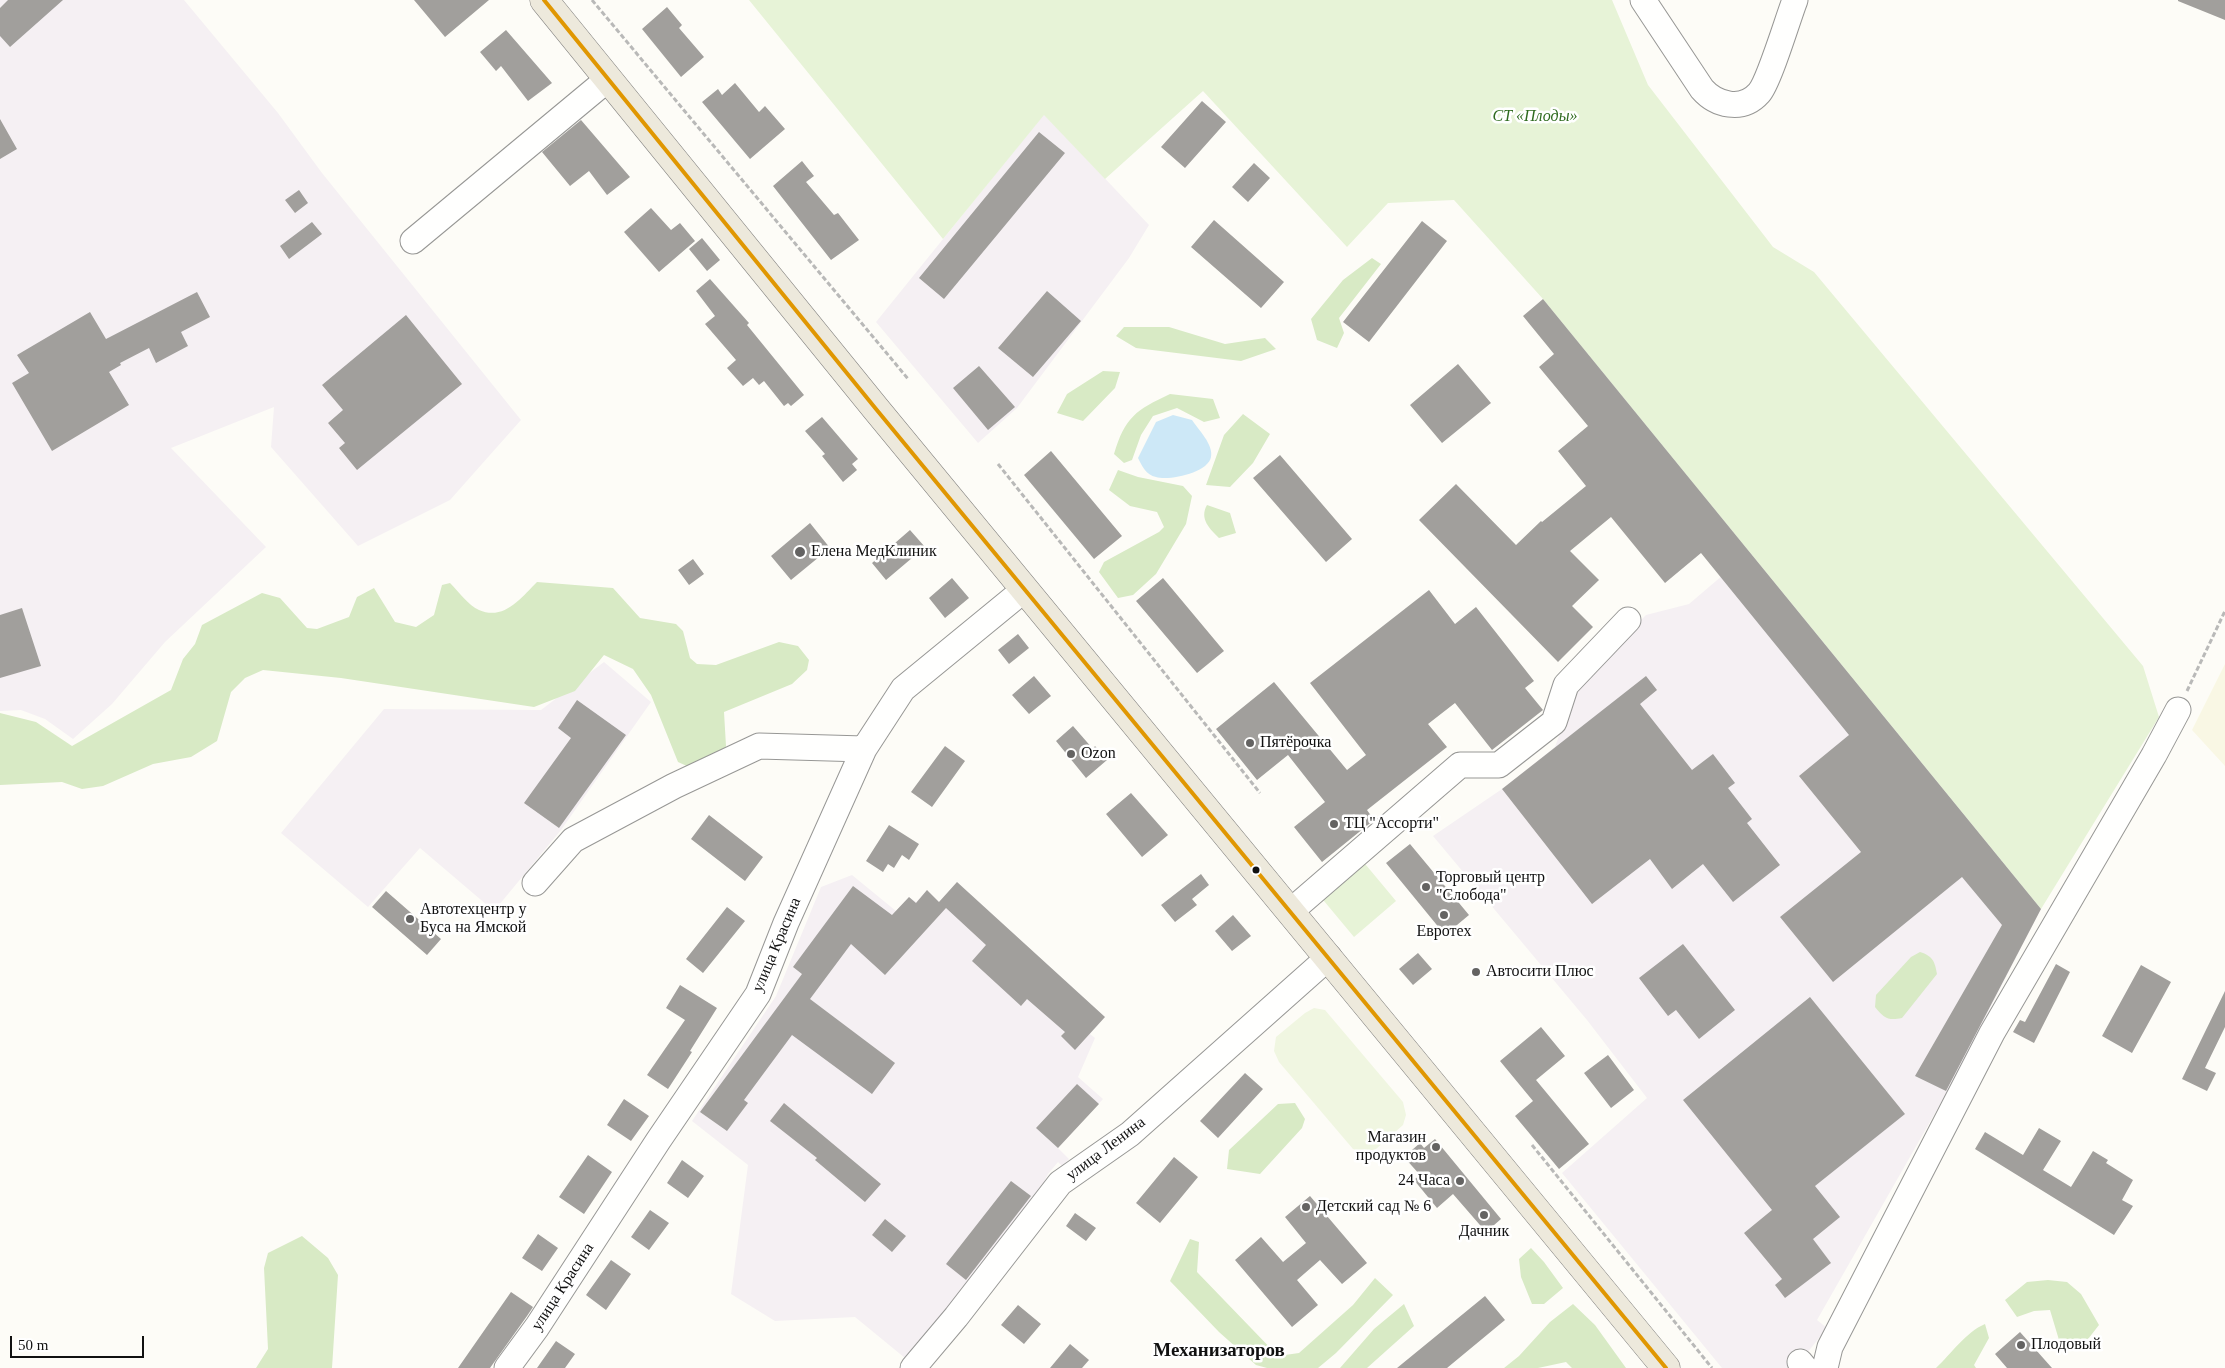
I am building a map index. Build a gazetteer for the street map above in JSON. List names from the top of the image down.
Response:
{
  "streets": {
    "street": ["улица Красина", "улица Ленина"]
  },
  "districts": ["Механизаторов"],
  "parks": ["СТ «Плоды»"],
  "places": [
    "Елена МедКлиник",
    "Пятёрочка",
    "Ozon",
    "ТЦ \"Ассорти\"",
    "Торговый центр \"Слобода\"",
    "Евротех",
    "Автотехцентр у Буса на Ямской",
    "Автосити Плюс",
    "Магазин продуктов",
    "24 Часа",
    "Детский сад № 6",
    "Дачник",
    "Плодовый"
  ],
  "scale_bar": "50 m"
}
